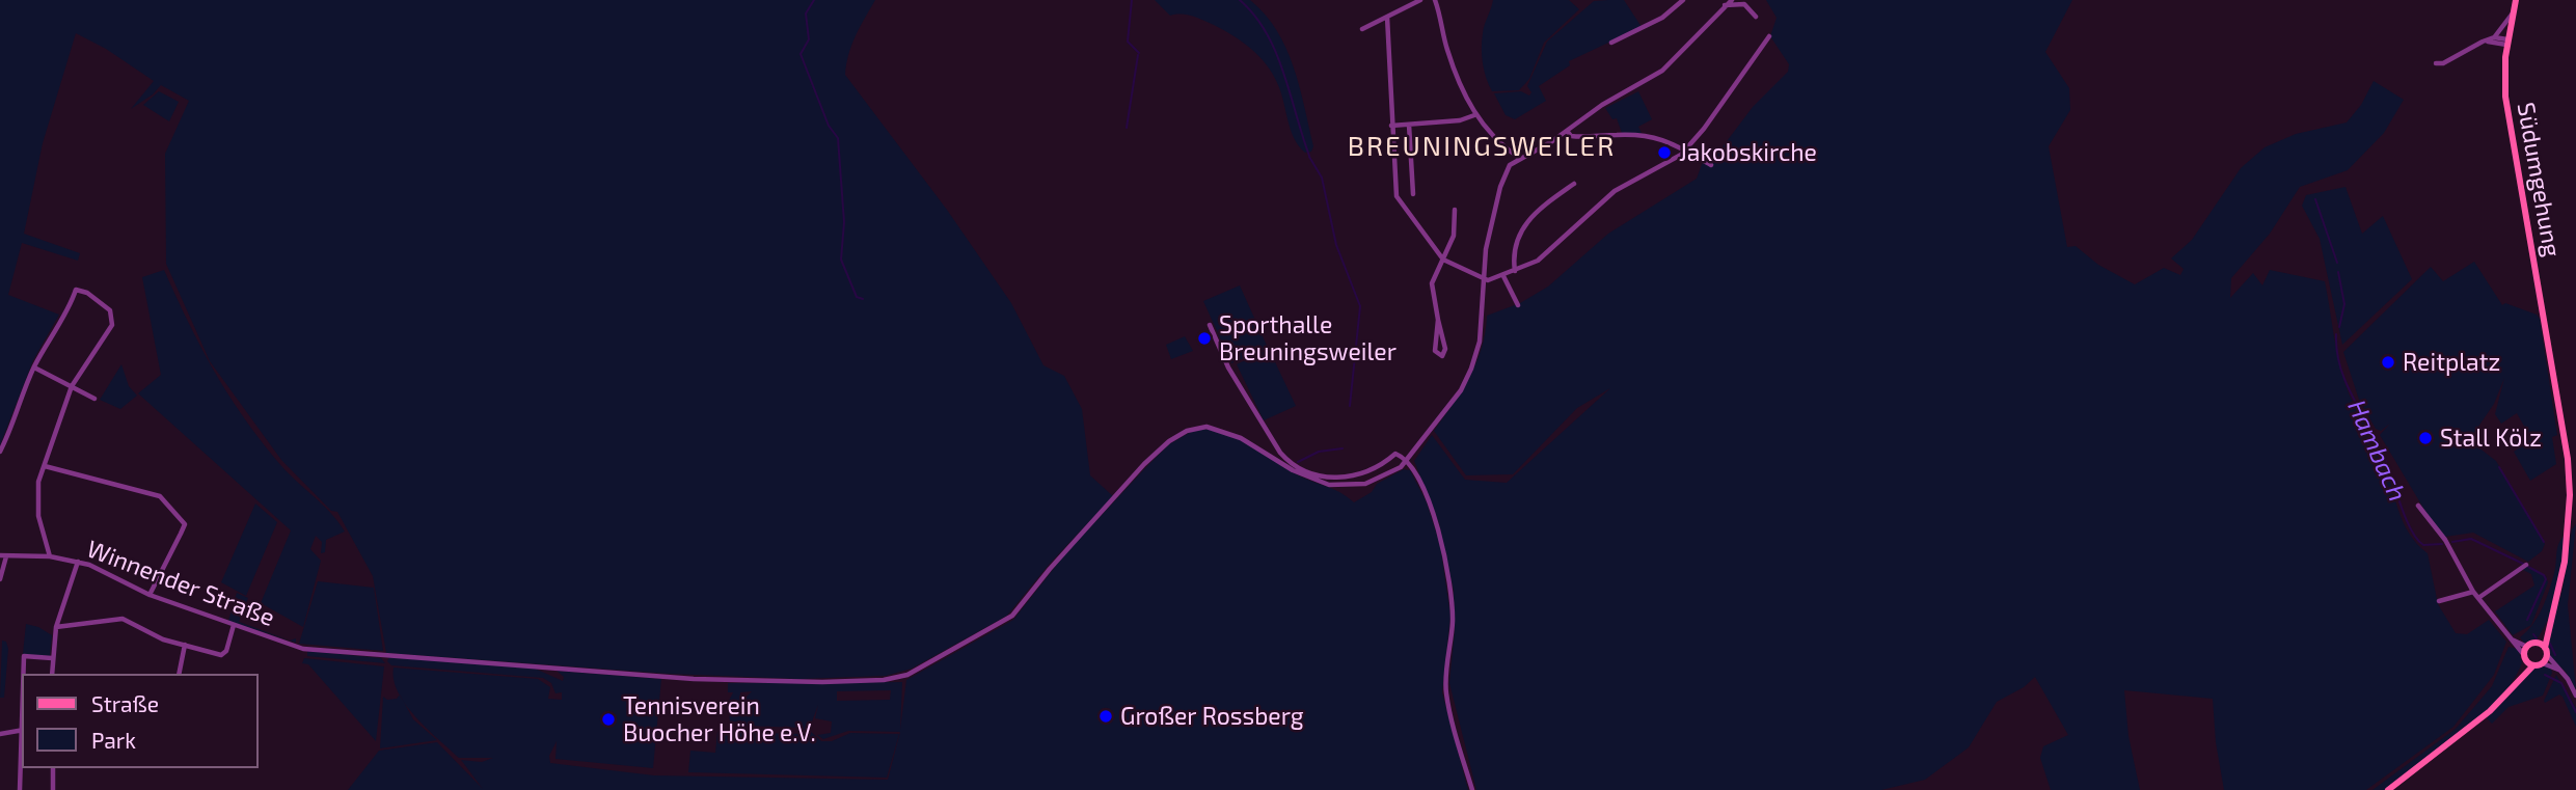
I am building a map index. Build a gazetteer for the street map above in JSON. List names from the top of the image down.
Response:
{
  "streets": {
    "main road": ["Südumgehung"],
    "street": ["Winnender Straße"]
  },
  "districts": ["BREUNINGSWEILER"],
  "water": ["Hambach"],
  "places": [
    "Jakobskirche",
    "Sporthalle Breuningsweiler",
    "Reitplatz",
    "Stall Kölz",
    "Großer Rossberg",
    "Tennisverein Buocher Höhe e.V."
  ],
  "legend": ["Straße", "Park"]
}
